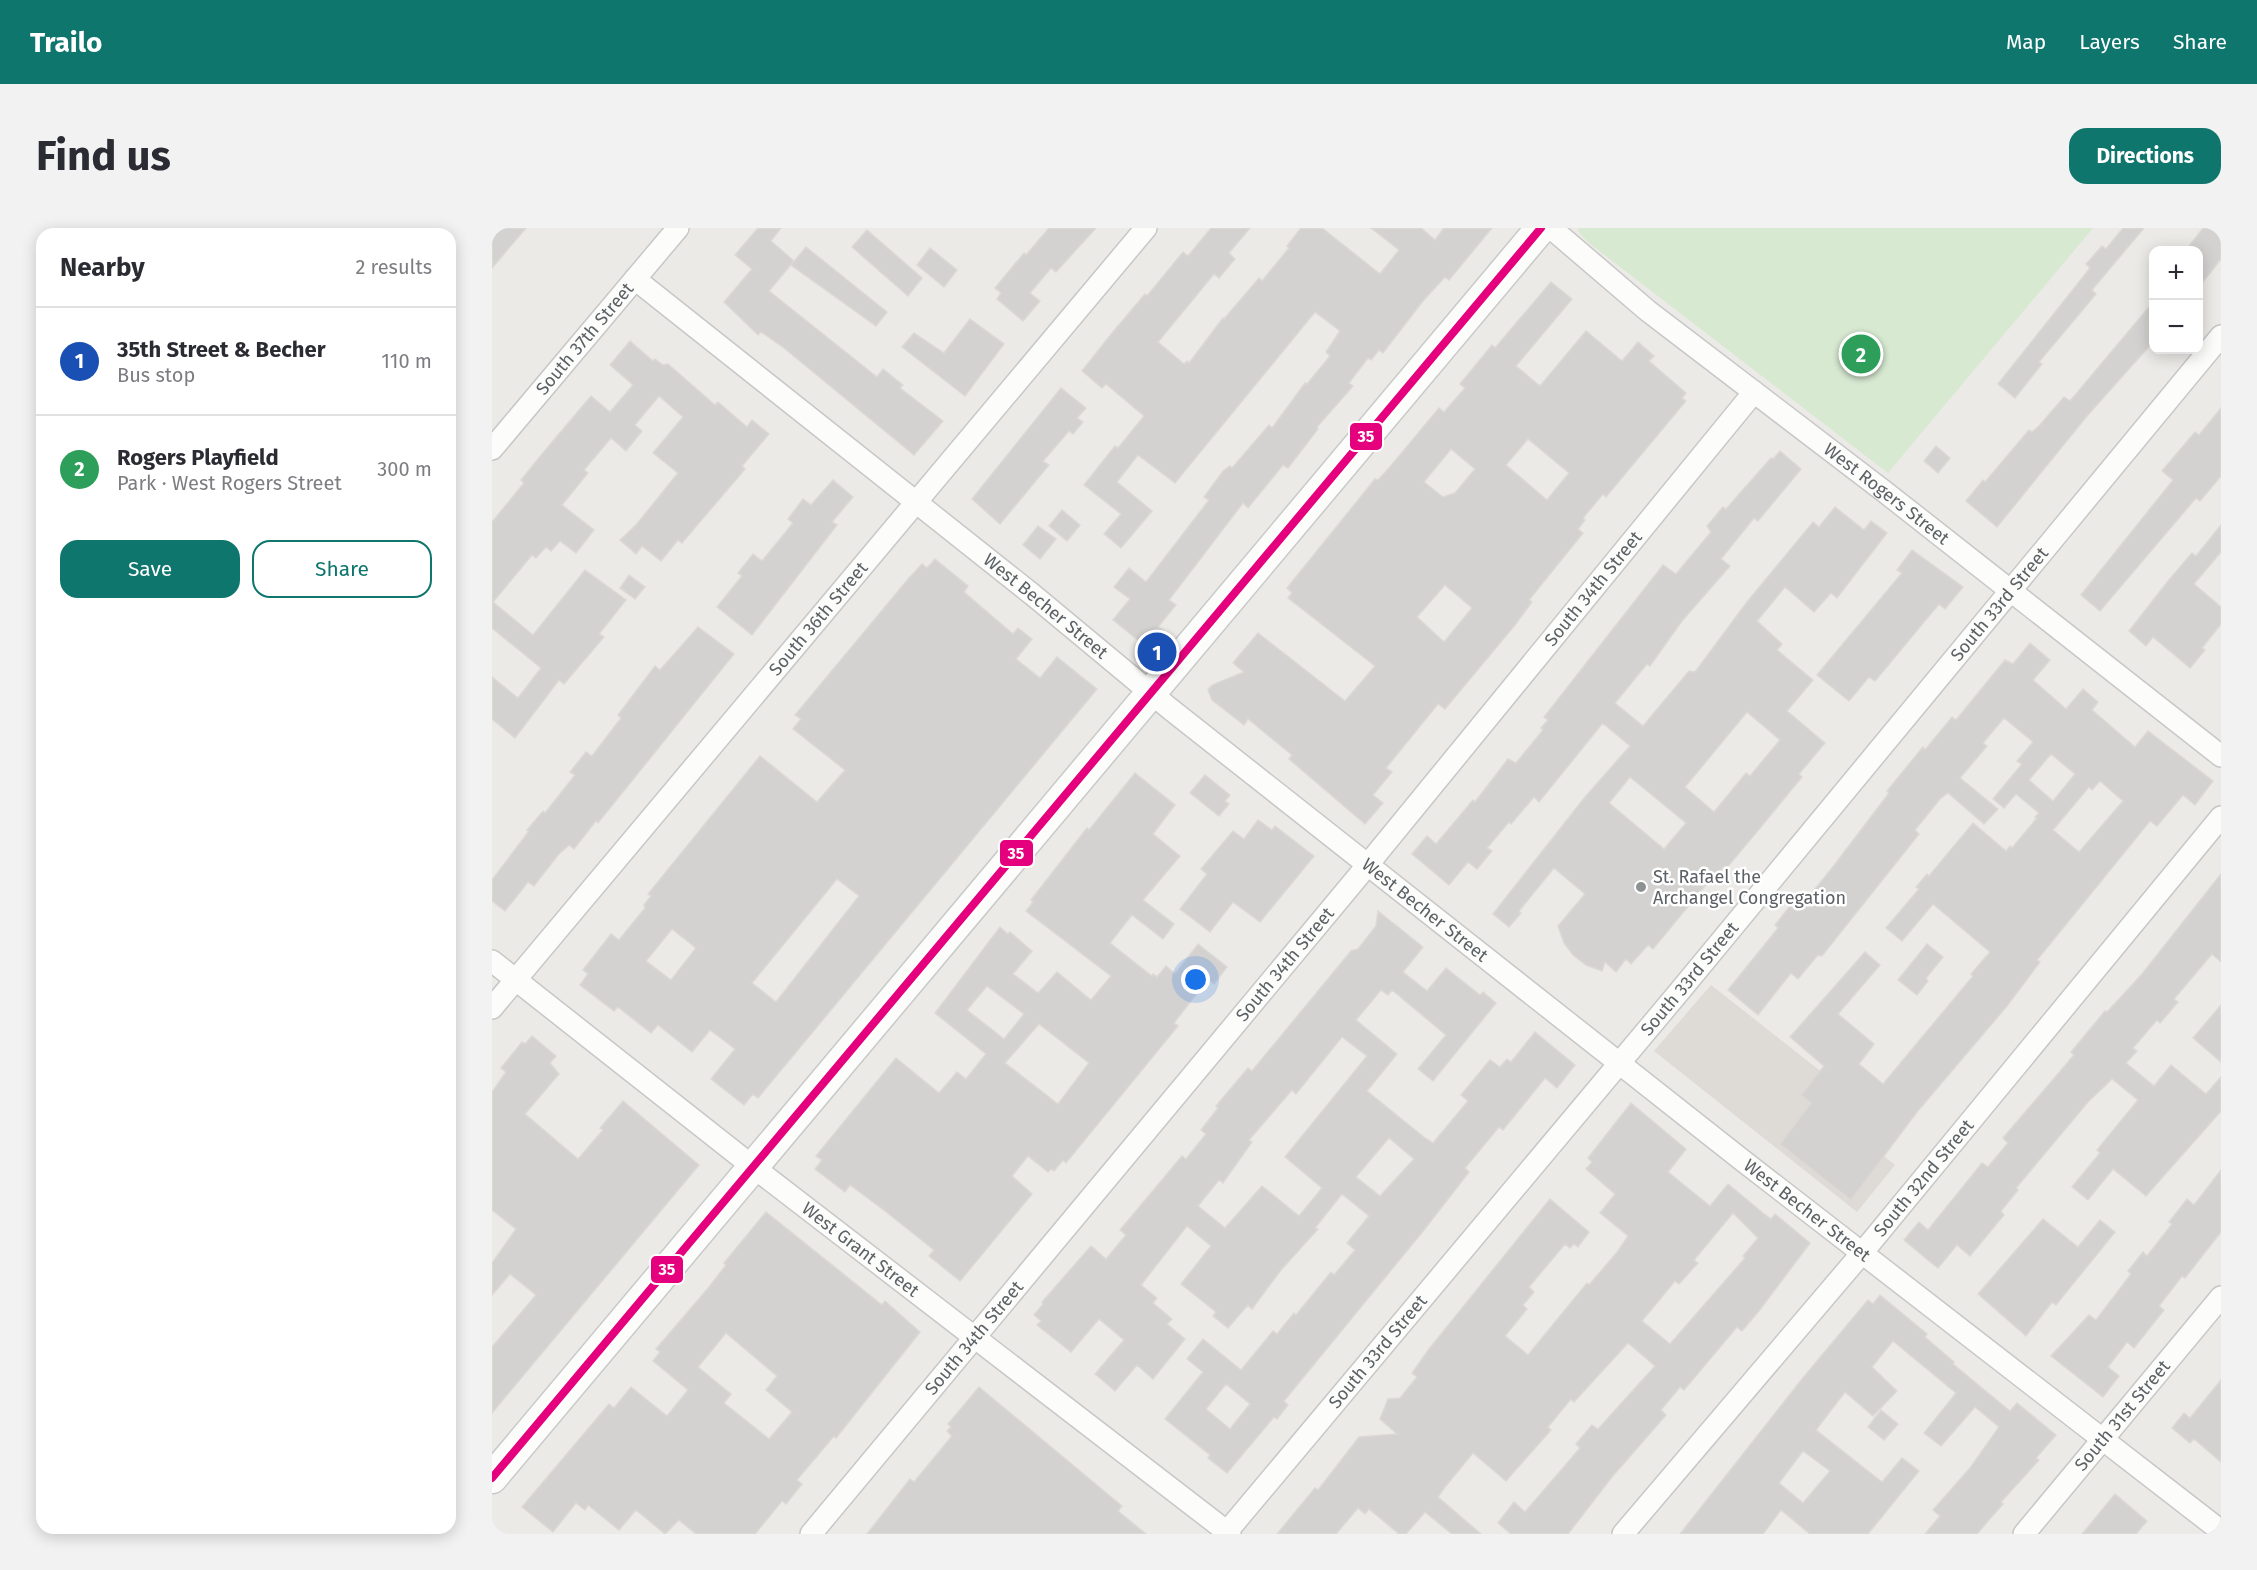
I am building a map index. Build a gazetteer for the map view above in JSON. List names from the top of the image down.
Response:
{
  "streets": {
    "street": [
      "South 37th Street",
      "West Rogers Street",
      "South 34th Street",
      "South 33rd Street",
      "West Becher Street",
      "South 36th Street",
      "South 32nd Street",
      "West Grant Street",
      "South 31st Street"
    ]
  },
  "crossings": [
    ["South 37th Street", "West Becher Street"],
    ["West Rogers Street", "South 34th Street"],
    ["West Rogers Street", "South 33rd Street"],
    ["South 34th Street", "West Becher Street"],
    ["South 34th Street", "West Grant Street"],
    ["South 33rd Street", "West Becher Street"],
    ["South 33rd Street", "West Grant Street"],
    ["West Becher Street", "South 36th Street"],
    ["West Becher Street", "South 32nd Street"],
    ["West Becher Street", "South 31st Street"],
    ["South 36th Street", "West Grant Street"]
  ],
  "places": ["St. Rafael the Archangel Congregation"],
  "lines": ["transit line 35"],
  "page": {
    "header": "Trailo",
    "nav": ["Map", "Layers", "Share"],
    "buttons": [
      "Directions",
      ["Save", "Share"]
    ],
    "title": "Find us",
    "heading": ["Nearby", "2 results"],
    "map_buttons": ["+", "−"],
    "list": [
      {
        "mark": "1",
        "name": "35th Street & Becher",
        "note": "Bus stop",
        "value": "110 m"
      },
      {
        "mark": "2",
        "name": "Rogers Playfield",
        "note": "Park · West Rogers Street",
        "value": "300 m"
      }
    ],
    "pins": ["2", "1"]
  }
}
